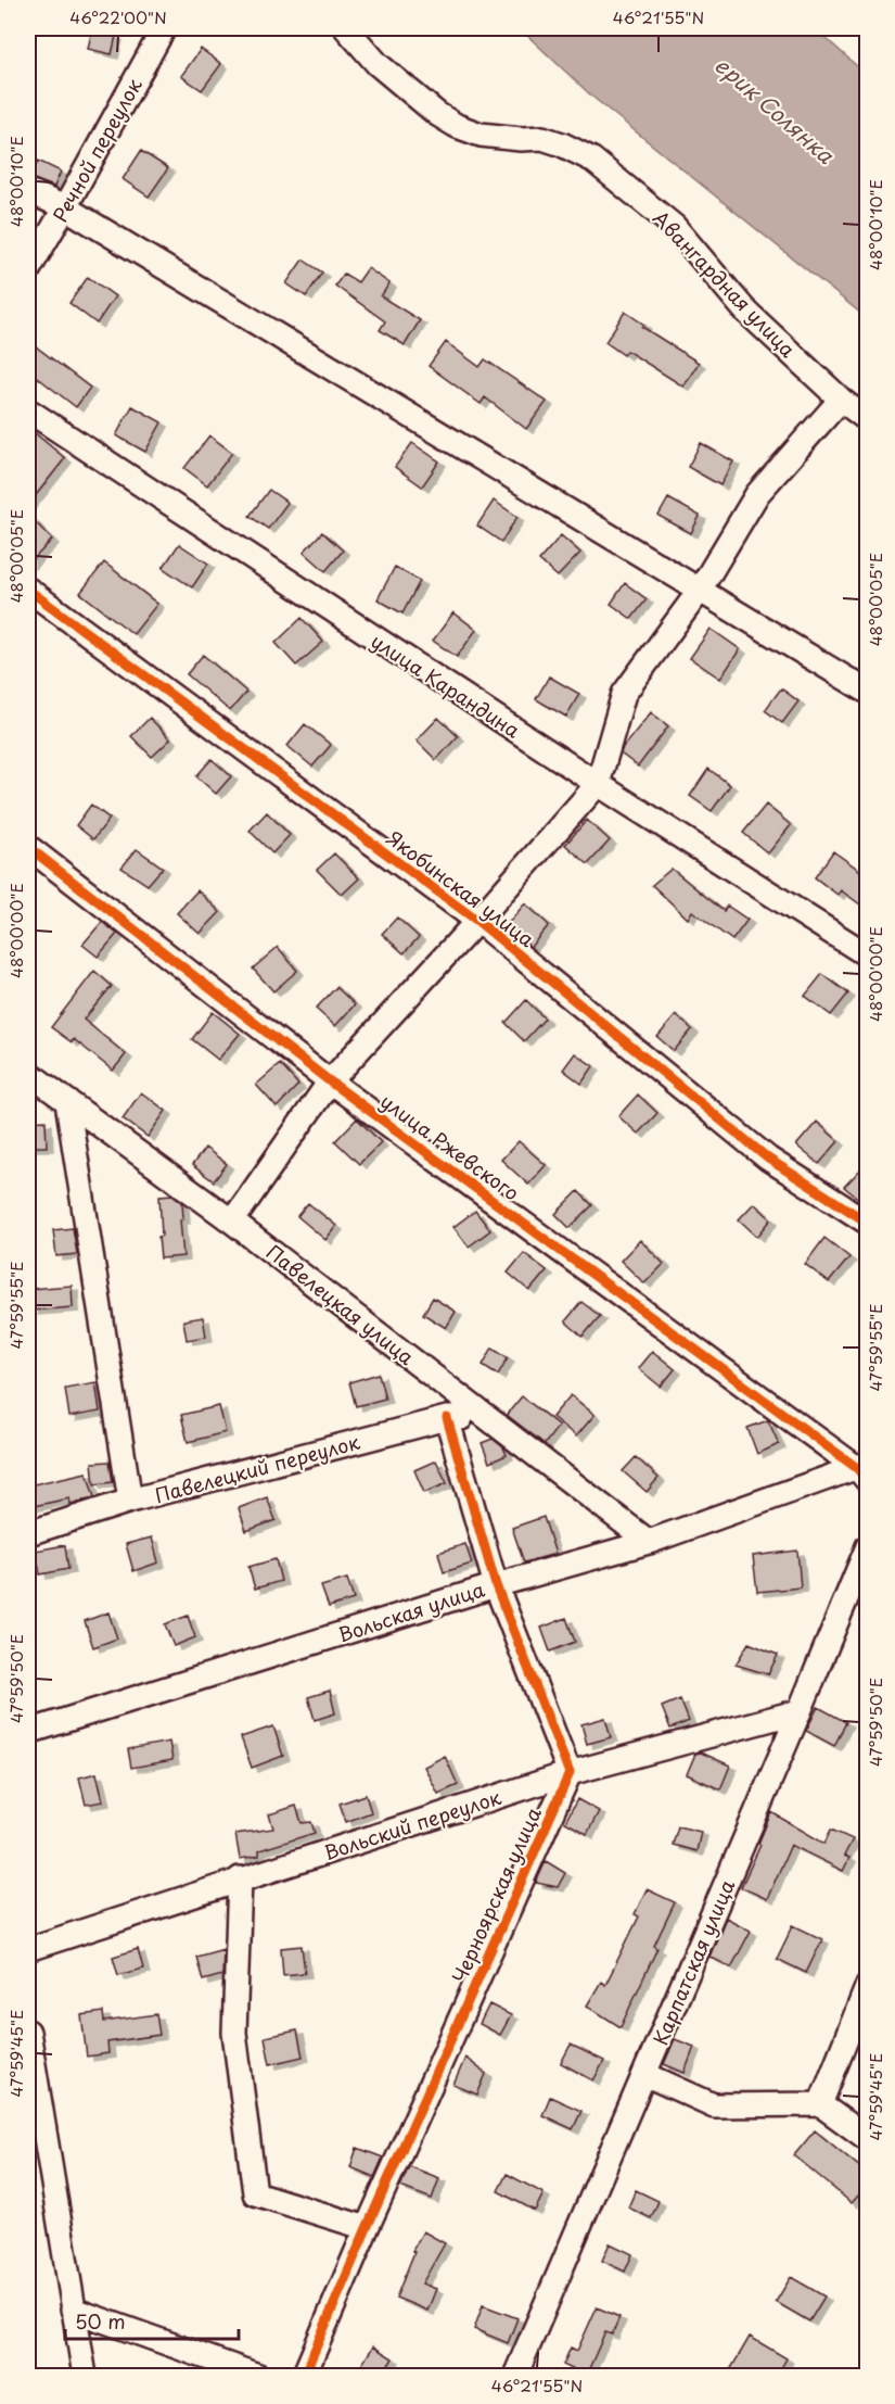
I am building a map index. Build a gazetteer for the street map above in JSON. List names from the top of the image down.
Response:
{
  "streets": {
    "street": [
      "Речной переулок",
      "Авангардная улица",
      "улица Карандина",
      "Якобинская улица",
      "улица Ржевского",
      "Павелецкая улица",
      "Павелецкий переулок",
      "Вольская улица",
      "Вольский переулок",
      "Черноярская улица",
      "Карпатская улица"
    ]
  },
  "crossings": [
    ["улица Ржевского", "Вольская улица"],
    ["Павелецкая улица", "Павелецкий переулок"],
    ["Павелецкая улица", "Вольская улица"],
    ["Вольский переулок", "Черноярская улица"],
    ["Вольский переулок", "Карпатская улица"]
  ],
  "water": ["ерик Солянка"],
  "scale_bar": "50 m",
  "coordinates": [
    "46°22'00\"N",
    "46°21'55\"N",
    "48°00'10\"E",
    "48°00'05\"E",
    "48°00'00\"E",
    "47°59'55\"E",
    "47°59'50\"E",
    "47°59'45\"E"
  ]
}
